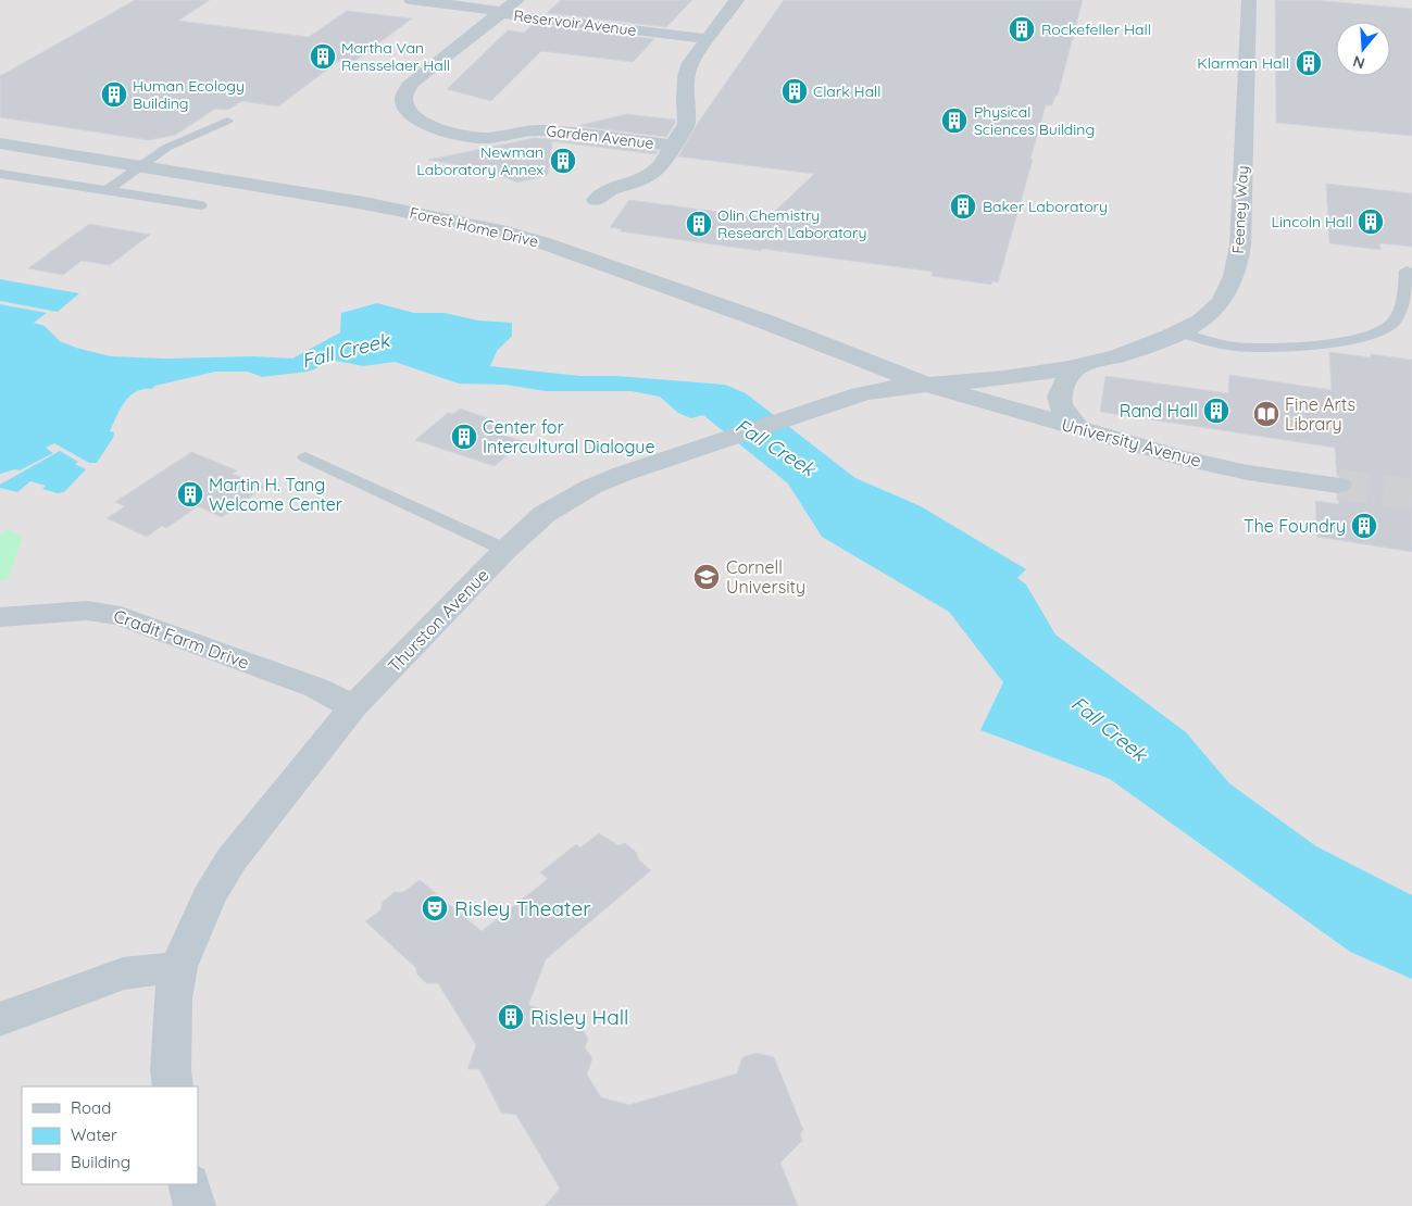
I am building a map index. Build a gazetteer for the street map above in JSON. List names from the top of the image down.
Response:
{
  "streets": {
    "street": [
      "Reservoir Avenue",
      "Garden Avenue",
      "Feeney Way",
      "Forest Home Drive",
      "University Avenue",
      "Thurston Avenue",
      "Cradit Farm Drive"
    ]
  },
  "crossings": [
    ["Reservoir Avenue", "Garden Avenue"],
    ["Feeney Way", "Forest Home Drive"],
    ["Feeney Way", "University Avenue"],
    ["Feeney Way", "Thurston Avenue"],
    ["Forest Home Drive", "University Avenue"],
    ["Forest Home Drive", "Thurston Avenue"],
    ["University Avenue", "Thurston Avenue"],
    ["Thurston Avenue", "Cradit Farm Drive"]
  ],
  "water": ["Fall Creek"],
  "places": {
    "building": [
      "Rockefeller Hall",
      "Martha Van Rensselaer Hall",
      "Klarman Hall",
      "Clark Hall",
      "Human Ecology Building",
      "Physical Sciences Building",
      "Newman Laboratory Annex",
      "Baker Laboratory",
      "Lincoln Hall",
      "Olin Chemistry Research Laboratory",
      "Rand Hall",
      "Center for Intercultural Dialogue",
      "Martin H. Tang Welcome Center",
      "The Foundry",
      "Risley Hall"
    ],
    "library": ["Fine Arts Library"],
    "school or university": ["Cornell University"],
    "theatre": ["Risley Theater"]
  },
  "legend": ["Road", "Water", "Building"],
  "north": "bottom"
}
